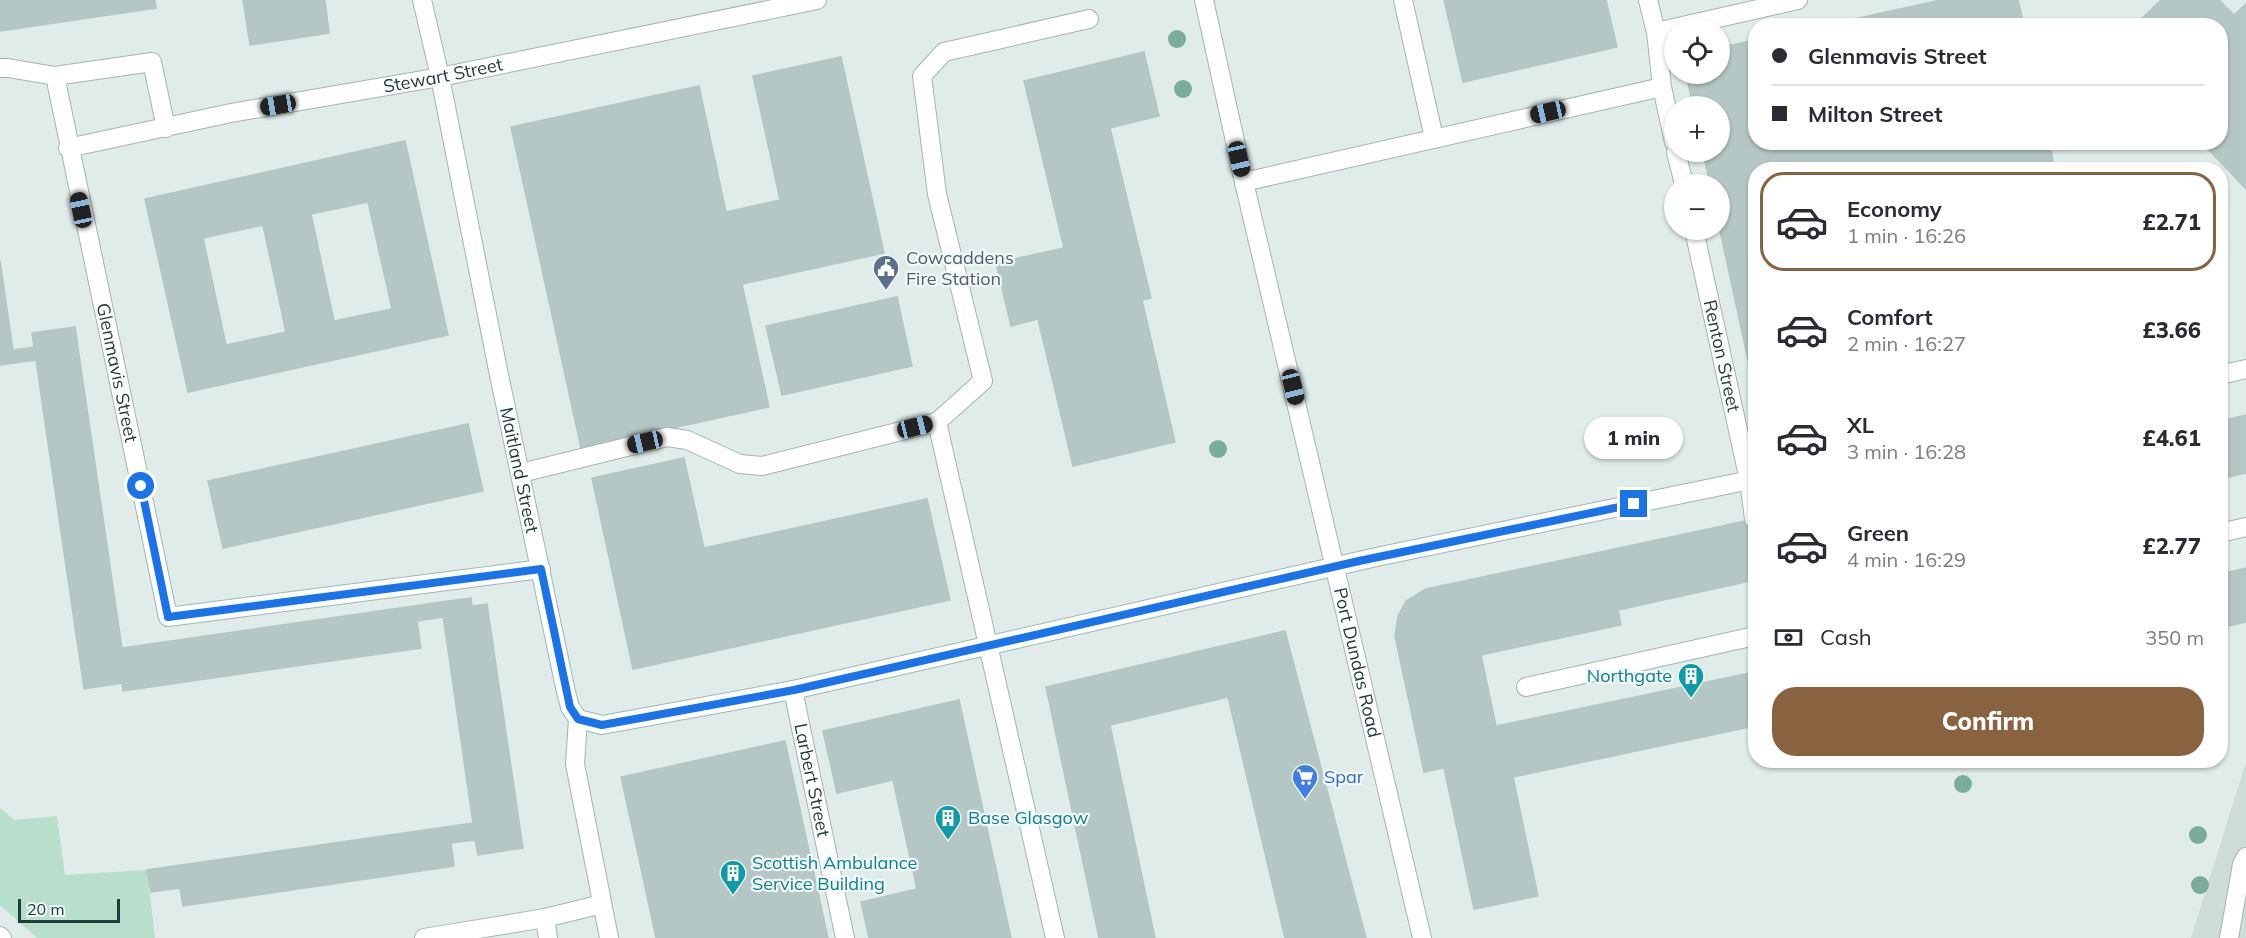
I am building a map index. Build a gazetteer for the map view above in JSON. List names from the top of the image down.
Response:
{
  "streets": {
    "street": [
      "Stewart Street",
      "Renton Street",
      "Glenmavis Street",
      "Maitland Street",
      "Port Dundas Road",
      "Larbert Street"
    ]
  },
  "crossings": [
    ["Stewart Street", "Glenmavis Street"],
    ["Stewart Street", "Maitland Street"],
    ["Glenmavis Street", "Maitland Street"]
  ],
  "places": {
    "public building": ["Cowcaddens Fire Station"],
    "building": ["Northgate", "Base Glasgow", "Scottish Ambulance Service Building"],
    "supermarket": ["Spar"]
  },
  "scale_bar": "20 m",
  "page": {
    "map_buttons": ["+", "−"],
    "banner": ["Glenmavis Street", "Milton Street"],
    "list": [
      {
        "name": "Economy",
        "note": "1 min · 16:26",
        "value": "£2.71"
      },
      {
        "name": "Comfort",
        "note": "2 min · 16:27",
        "value": "£3.66"
      },
      {
        "name": "XL",
        "note": "3 min · 16:28",
        "value": "£4.61"
      },
      {
        "name": "Green",
        "note": "4 min · 16:29",
        "value": "£2.77"
      }
    ],
    "bubble": "1 min",
    "pay": ["Cash", "350 m"],
    "buttons": "Confirm",
    "scale": "20 m"
  }
}
